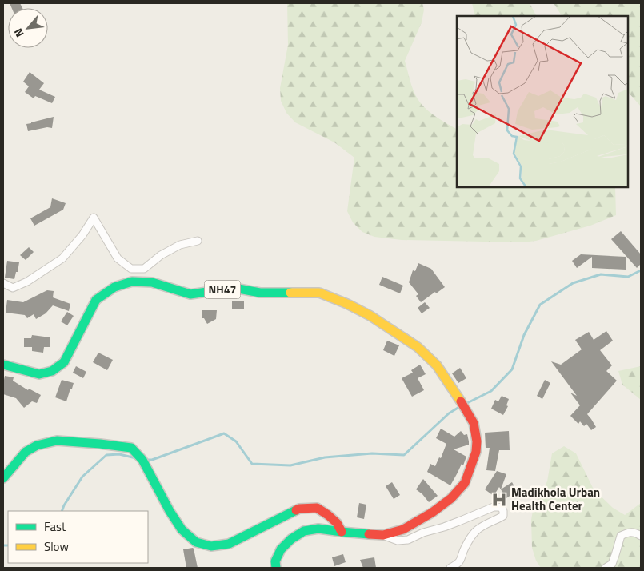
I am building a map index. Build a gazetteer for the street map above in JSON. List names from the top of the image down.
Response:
{
  "streets": {
    "main road": ["NH47"]
  },
  "places": {
    "hospital": ["Madikhola Urban Health Center"]
  },
  "legend": ["Fast", "Slow"],
  "north": "bottom left"
}
